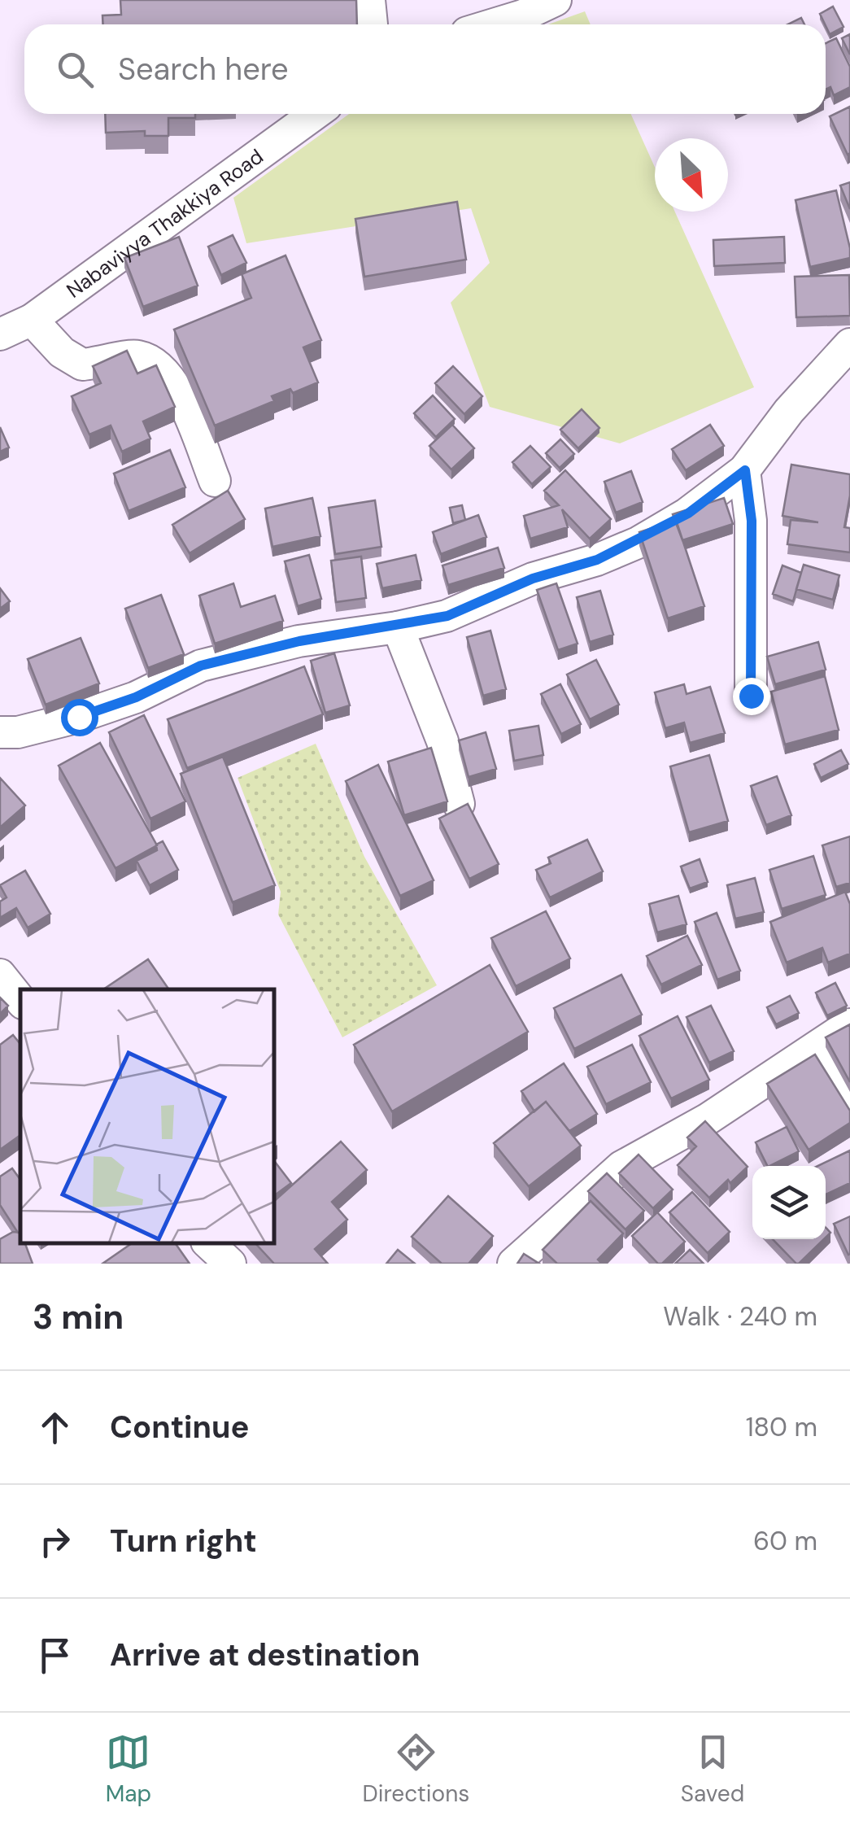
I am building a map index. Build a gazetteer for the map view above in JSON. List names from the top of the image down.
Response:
{
  "streets": {
    "street": ["Nabaviyya Thakkiya Road"]
  },
  "north": "bottom right",
  "page": {
    "search": "Search here",
    "heading": ["3 min", "Walk · 240 m"],
    "list": [
      ["Continue", "180 m"],
      ["Turn right", "60 m"],
      "Arrive at destination"
    ],
    "nav": ["Map", "Directions", "Saved"]
  }
}
